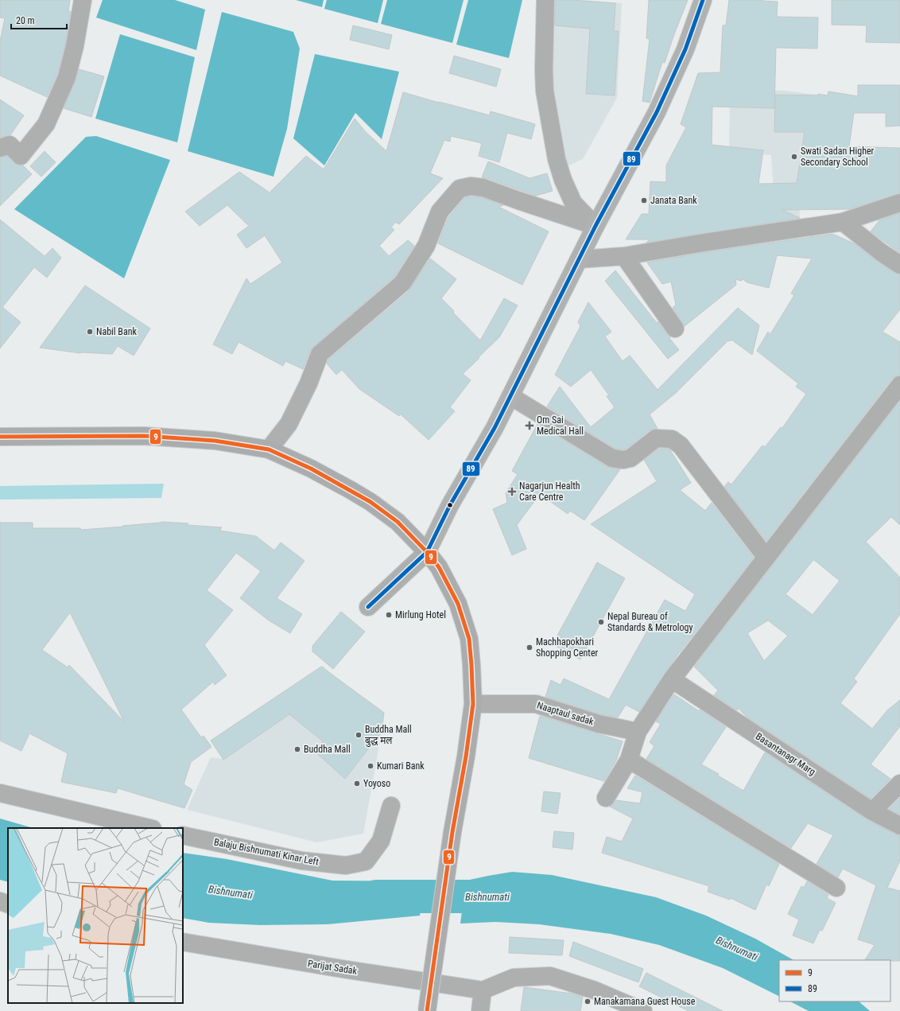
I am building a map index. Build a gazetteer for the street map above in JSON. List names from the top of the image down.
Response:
{
  "streets": {
    "street": [
      "Naaptaul sadak",
      "Basantanagr Marg",
      "Balaju Bishnumati Kinar Left",
      "Parijat Sadak"
    ]
  },
  "water": ["Bishnumati"],
  "places": {
    "other": [
      "Swati Sadan Higher Secondary School",
      "Janata Bank",
      "Nabil Bank",
      "Mirlung Hotel",
      "Nepal Bureau of Standards & Metrology",
      "Machhapokhari Shopping Center",
      "Buddha Mall बुद्ध मल",
      "Buddha Mall",
      "Kumari Bank",
      "Yoyoso",
      "Manakamana Guest House"
    ],
    "health": ["Om Sai Medical Hall", "Nagarjun Health Care Centre"]
  },
  "lines": ["transit line 89", "transit line 9"],
  "legend": ["9", "89"],
  "scale_bar": "20 m"
}
